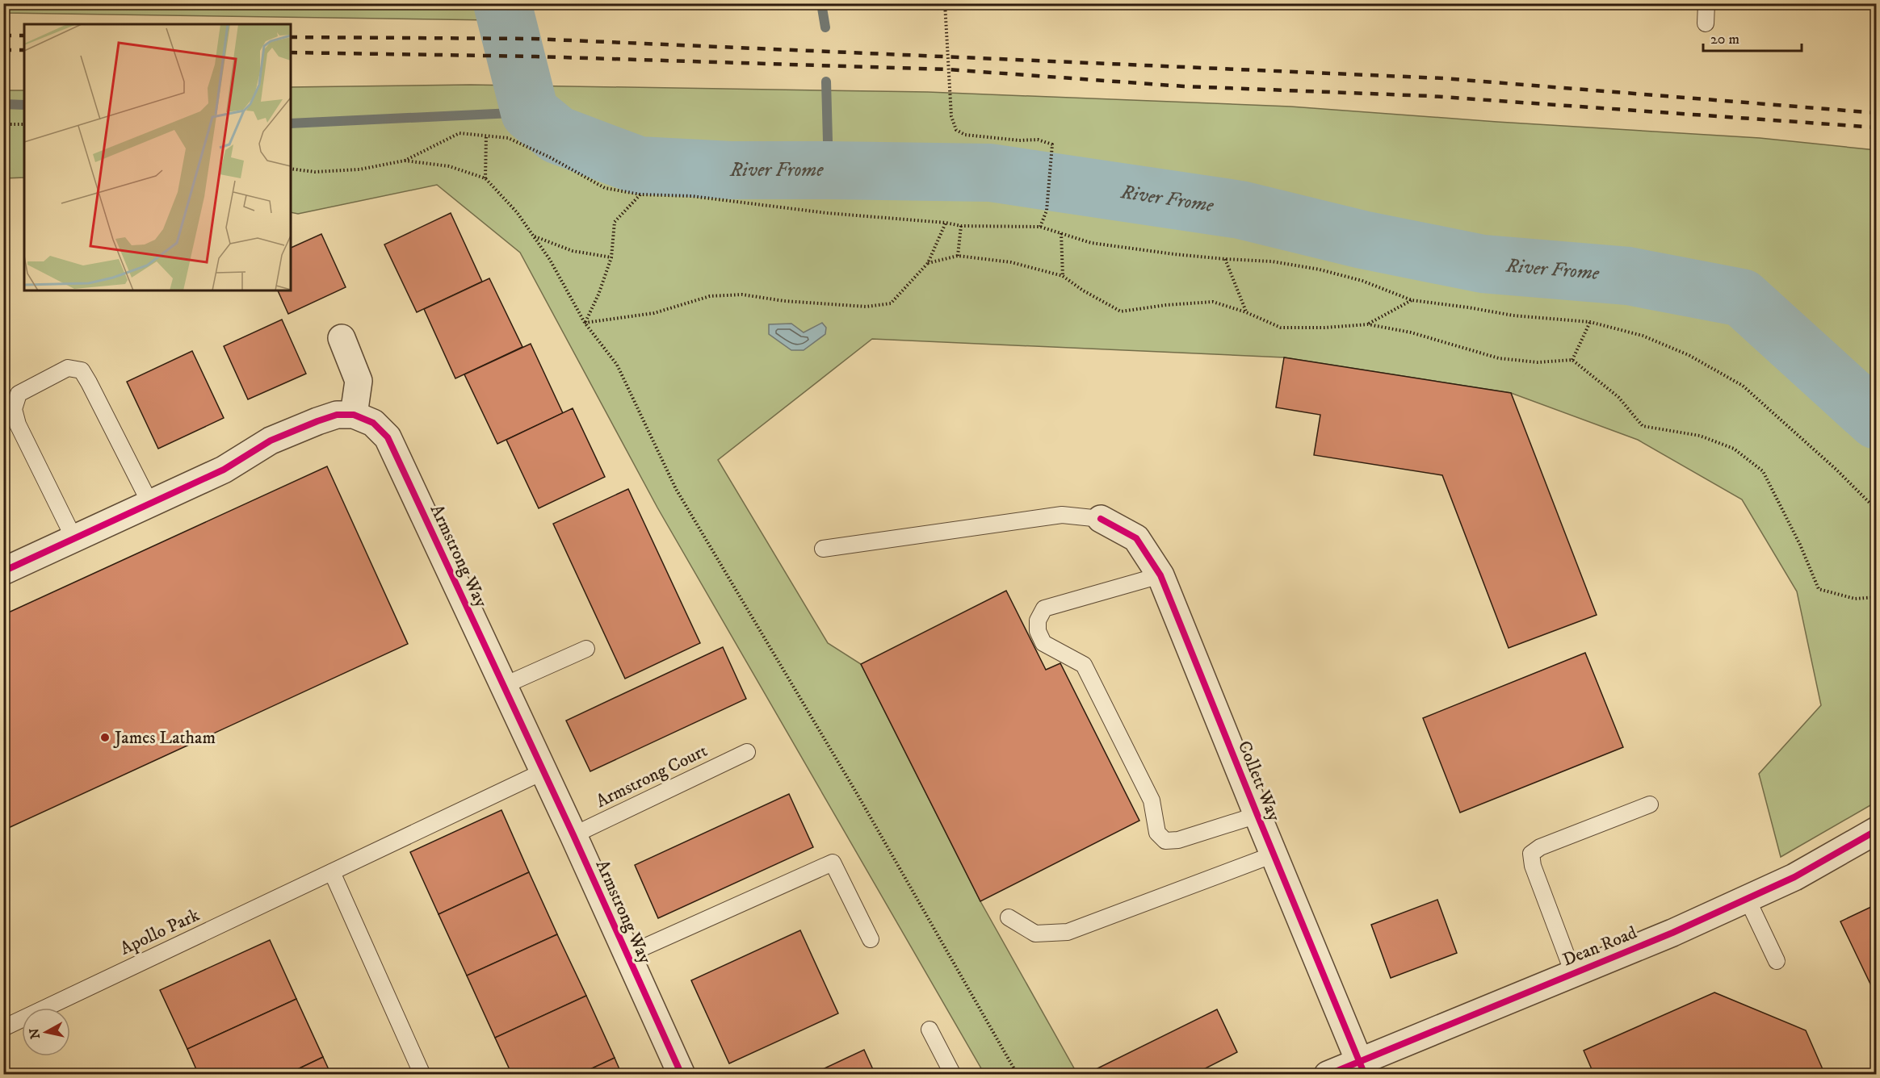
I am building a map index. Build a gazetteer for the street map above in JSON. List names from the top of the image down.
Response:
{
  "streets": {
    "street": ["Armstrong Way", "Collett Way", "Dean Road"],
    "lane": ["Armstrong Court", "Apollo Park"]
  },
  "crossings": [
    ["Armstrong Way", "Armstrong Court"],
    ["Armstrong Way", "Apollo Park"],
    ["Collett Way", "Dean Road"]
  ],
  "water": ["River Frome"],
  "places": ["James Latham"],
  "scale_bar": "20 m",
  "north": "left"
}
